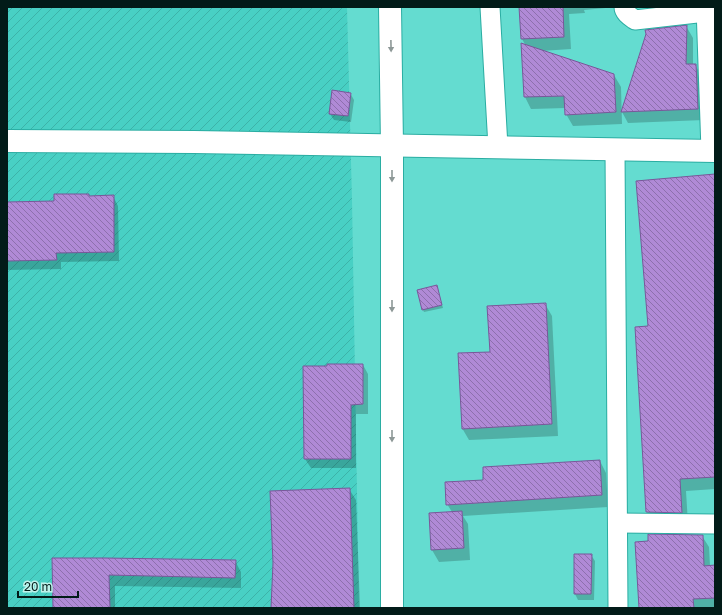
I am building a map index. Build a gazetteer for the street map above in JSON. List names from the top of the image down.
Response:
{
  "scale_bar": "20 m"
}
